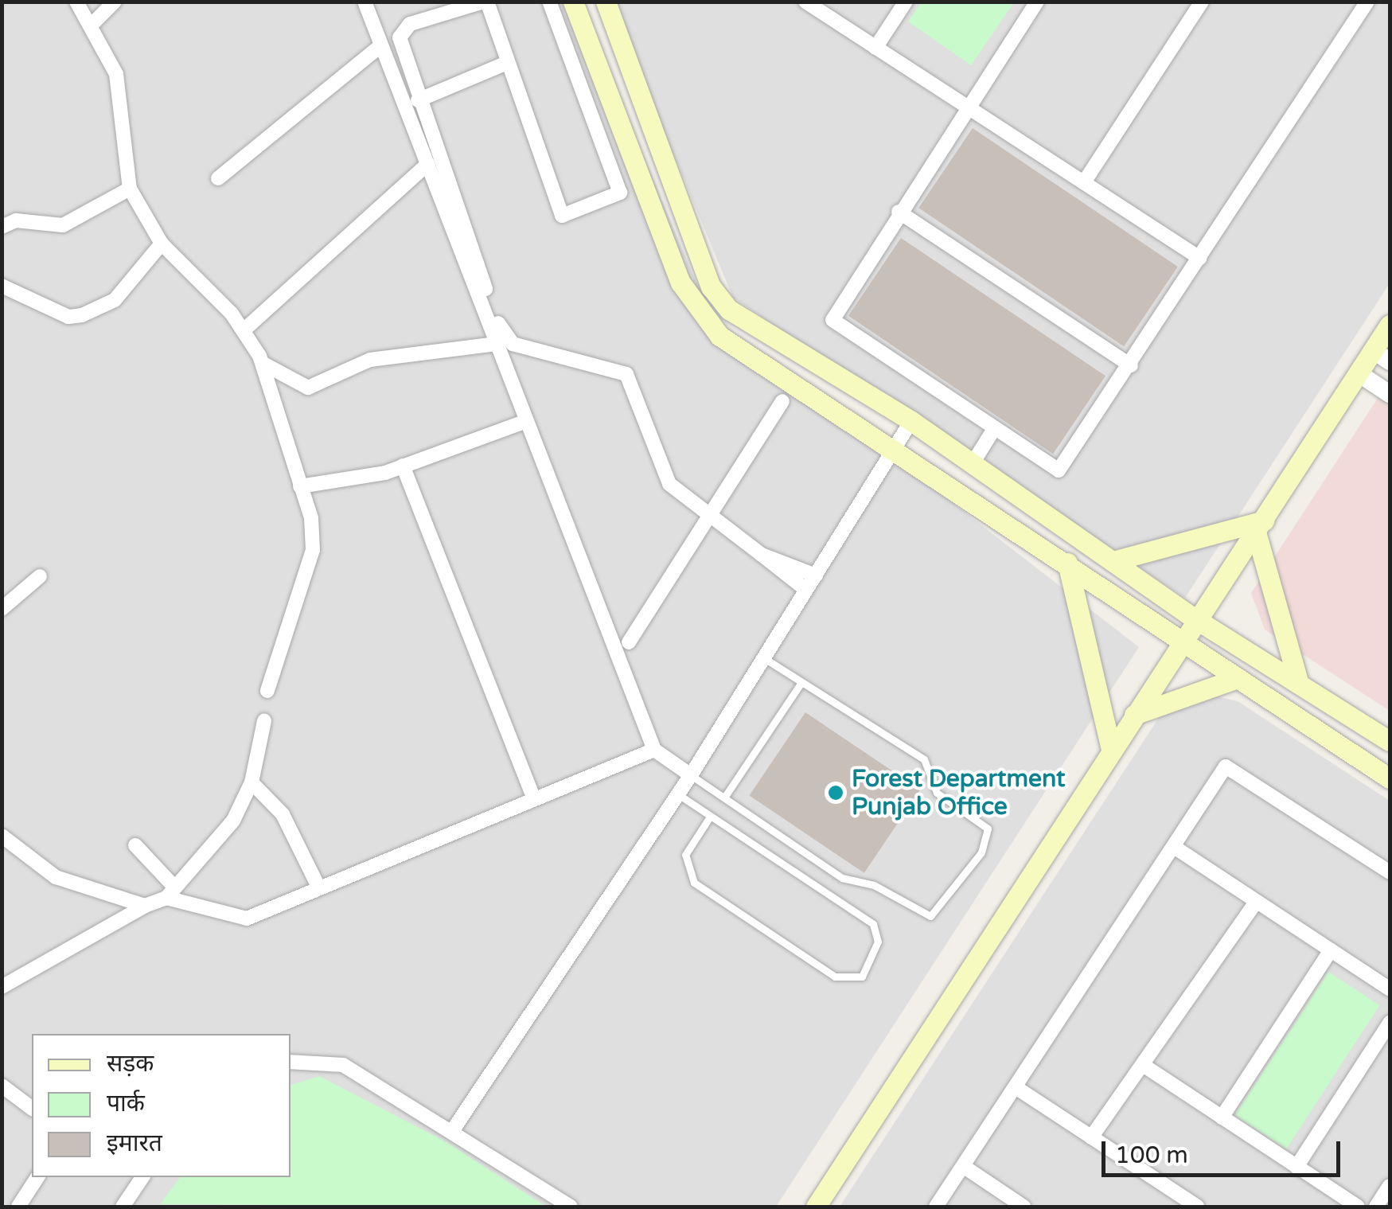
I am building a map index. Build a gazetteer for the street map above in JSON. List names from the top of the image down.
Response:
{
  "places": ["Forest Department Punjab Office"],
  "legend": ["सड़क", "पार्क", "इमारत"],
  "scale_bar": "100 m"
}
